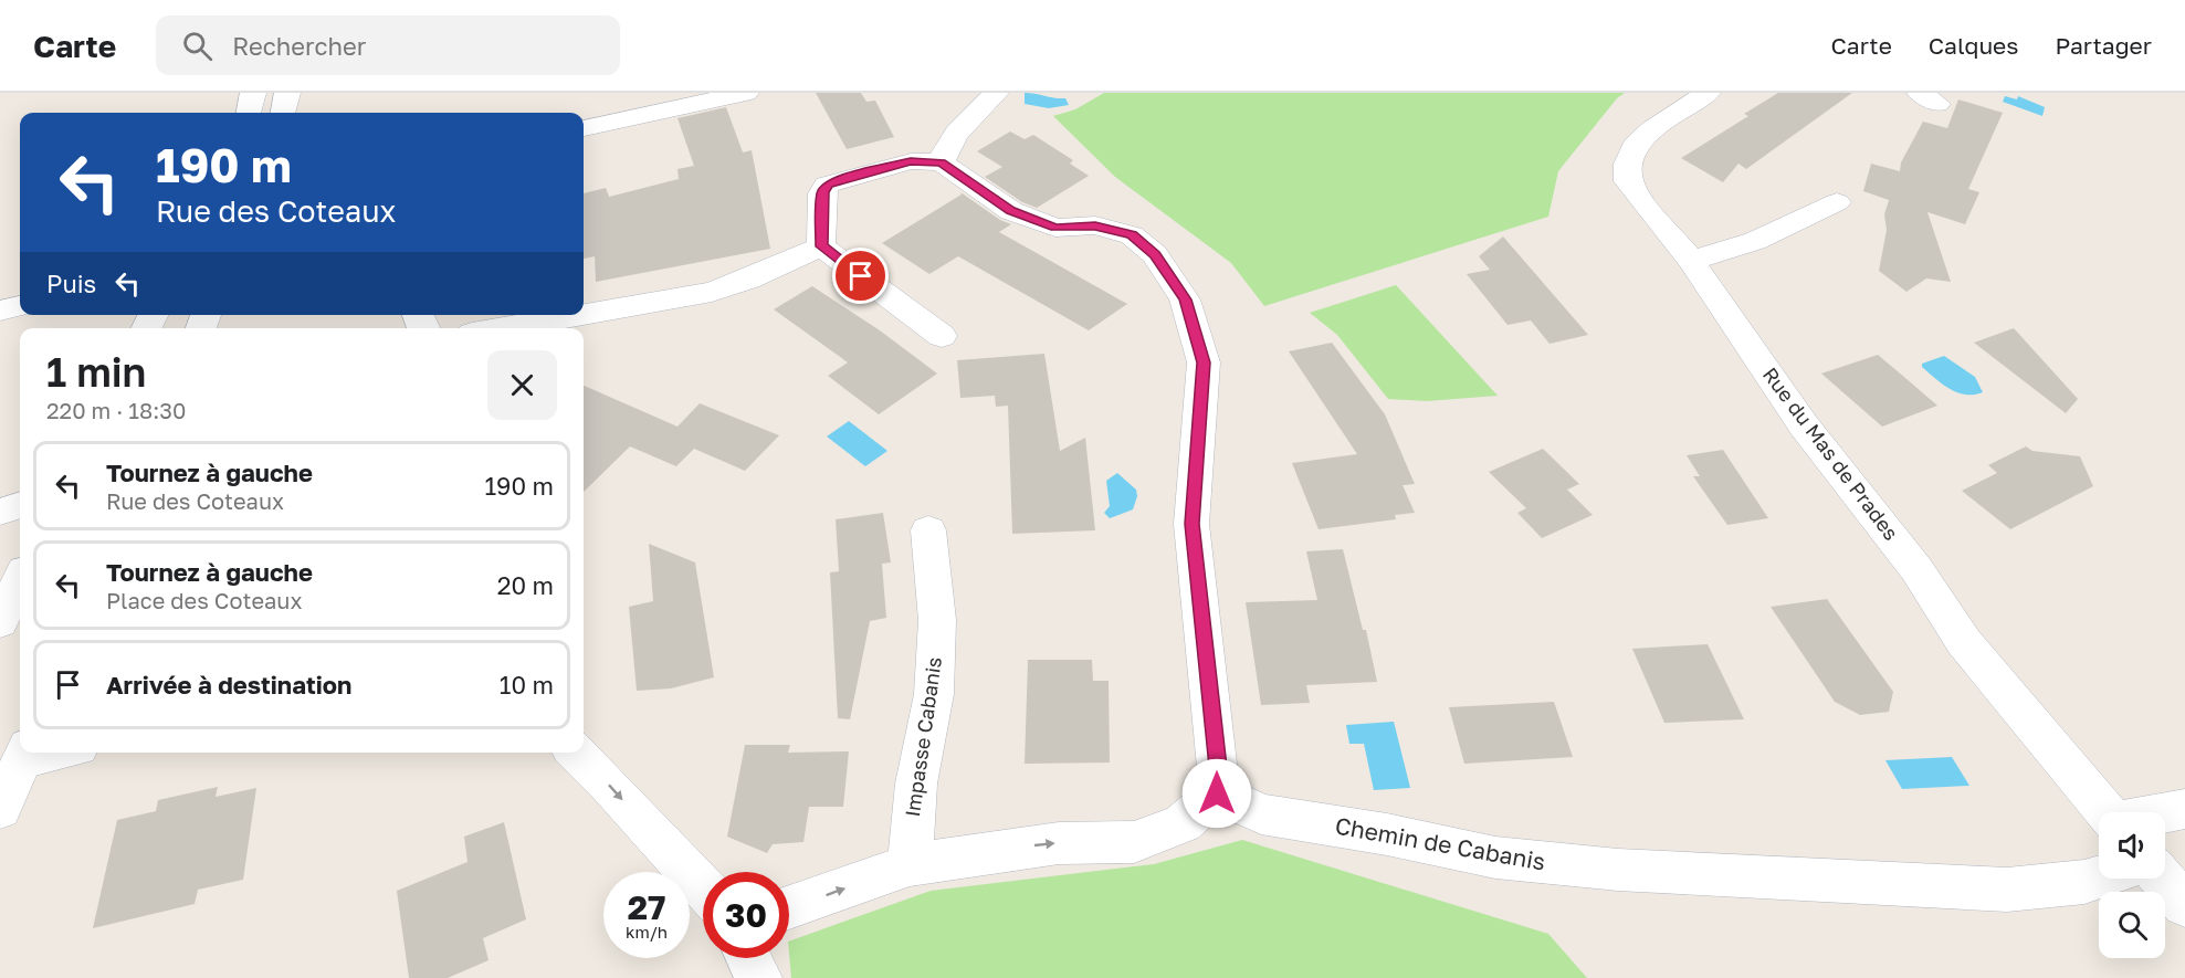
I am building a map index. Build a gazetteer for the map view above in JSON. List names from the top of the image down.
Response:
{
  "streets": {
    "street": ["Rue du Mas de Prades", "Impasse Cabanis", "Chemin de Cabanis"]
  },
  "page": {
    "header": "Carte",
    "search": "Rechercher",
    "nav": ["Carte", "Calques", "Partager"],
    "turn": ["190 m", "Rue des Coteaux"],
    "then": "Puis",
    "heading": ["1 min", "220 m · 18:30"],
    "list": [
      {
        "name": "Tournez à gauche",
        "note": "Rue des Coteaux",
        "value": "190 m"
      },
      {
        "name": "Tournez à gauche",
        "note": "Place des Coteaux",
        "value": "20 m"
      },
      {
        "name": "Arrivée à destination",
        "value": "10 m"
      }
    ],
    "speed": "27 km/h",
    "limit": "30"
  }
}
